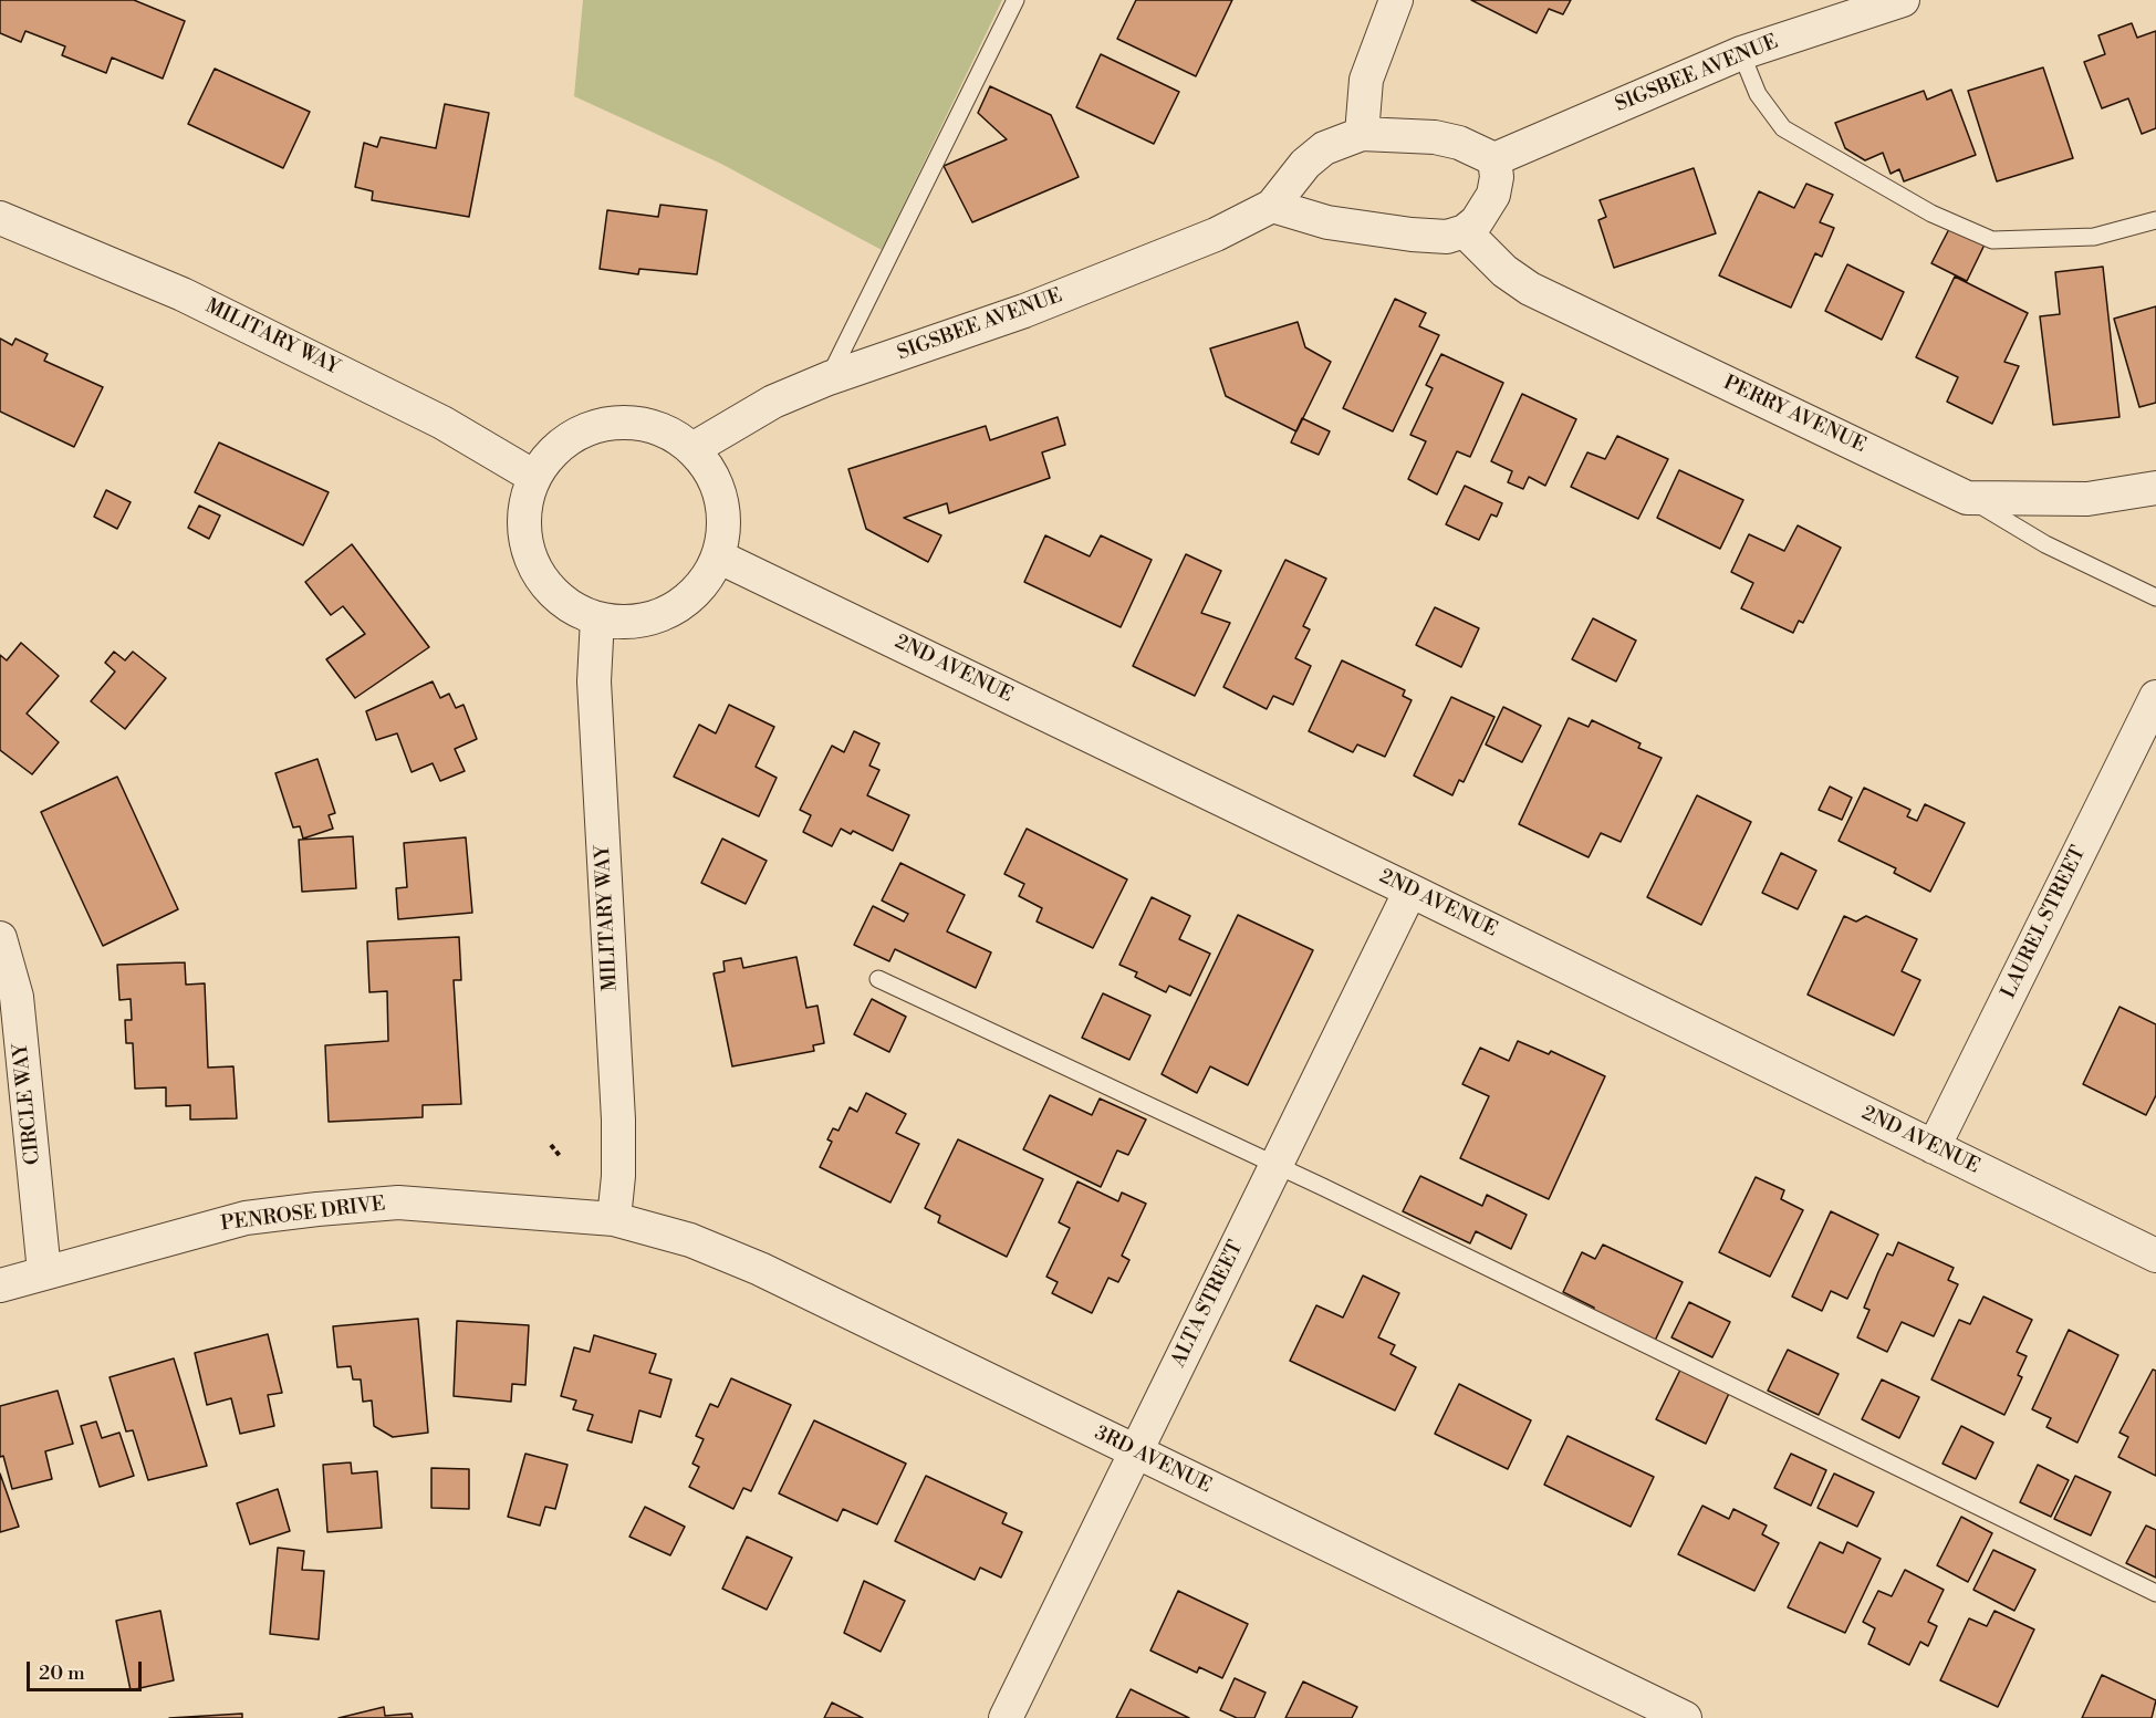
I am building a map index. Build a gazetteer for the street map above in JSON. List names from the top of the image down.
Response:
{
  "streets": {
    "street": [
      "SIGSBEE AVENUE",
      "MILITARY WAY",
      "PERRY AVENUE",
      "2ND AVENUE",
      "LAUREL STREET",
      "CIRCLE WAY",
      "PENROSE DRIVE",
      "ALTA STREET",
      "3RD AVENUE"
    ]
  },
  "crossings": [
    ["SIGSBEE AVENUE", "MILITARY WAY"],
    ["SIGSBEE AVENUE", "2ND AVENUE"],
    ["MILITARY WAY", "2ND AVENUE"],
    ["MILITARY WAY", "PENROSE DRIVE"],
    ["MILITARY WAY", "3RD AVENUE"],
    ["2ND AVENUE", "LAUREL STREET"],
    ["2ND AVENUE", "ALTA STREET"],
    ["CIRCLE WAY", "PENROSE DRIVE"],
    ["PENROSE DRIVE", "3RD AVENUE"],
    ["ALTA STREET", "3RD AVENUE"]
  ],
  "scale_bar": "20 m"
}
